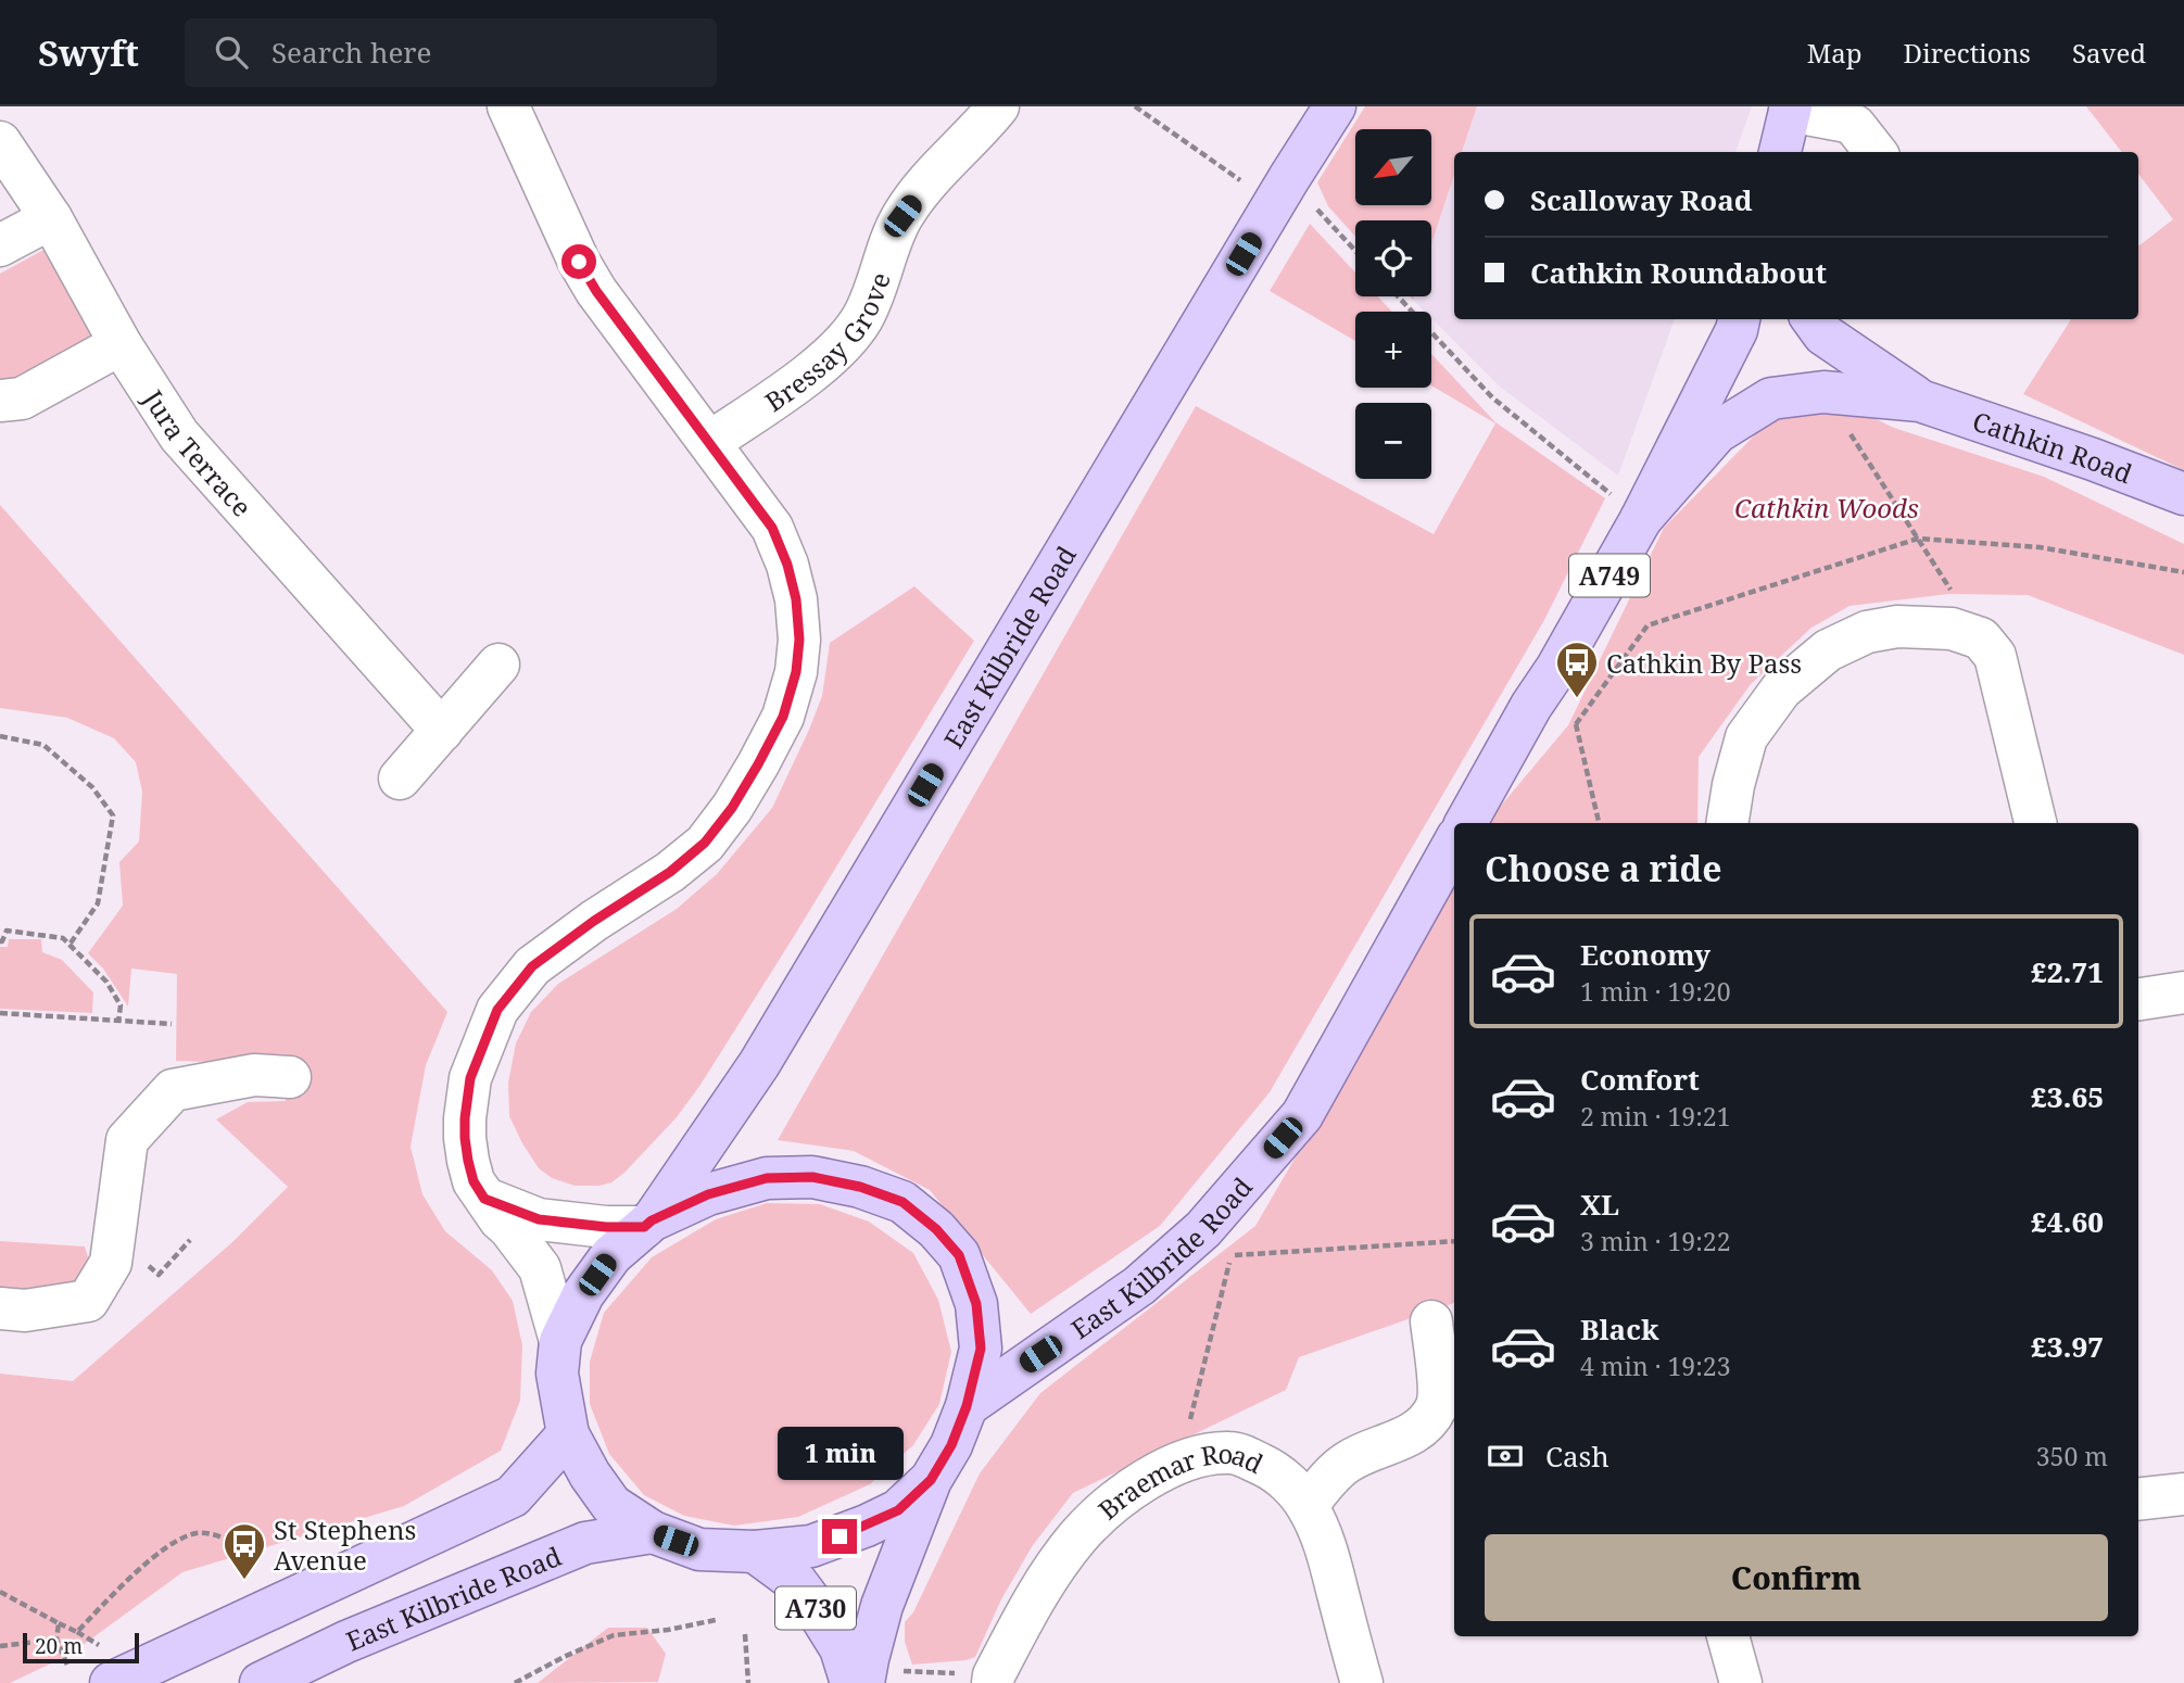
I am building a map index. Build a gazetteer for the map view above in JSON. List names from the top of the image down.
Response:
{
  "streets": {
    "main road": [
      "Cathkin Road",
      "A749",
      "East Kilbride Road",
      "A730"
    ],
    "street": ["Bressay Grove", "Jura Terrace", "Braemar Road"]
  },
  "crossings": [
    ["Cathkin Road", "A749"]
  ],
  "parks": ["Cathkin Woods"],
  "places": {
    "bus stop": ["Cathkin By Pass", "St Stephens Avenue"]
  },
  "scale_bar": "20 m",
  "north": "bottom left",
  "page": {
    "header": "Swyft",
    "search": "Search here",
    "nav": ["Map", "Directions", "Saved"],
    "map_buttons": ["+", "−"],
    "banner": ["Scalloway Road", "Cathkin Roundabout"],
    "heading": "Choose a ride",
    "list": [
      {
        "name": "Economy",
        "note": "1 min · 19:20",
        "value": "£2.71"
      },
      {
        "name": "Comfort",
        "note": "2 min · 19:21",
        "value": "£3.65"
      },
      {
        "name": "XL",
        "note": "3 min · 19:22",
        "value": "£4.60"
      },
      {
        "name": "Black",
        "note": "4 min · 19:23",
        "value": "£3.97"
      }
    ],
    "pay": ["Cash", "350 m"],
    "bubble": "1 min",
    "buttons": "Confirm",
    "scale": "20 m"
  }
}
